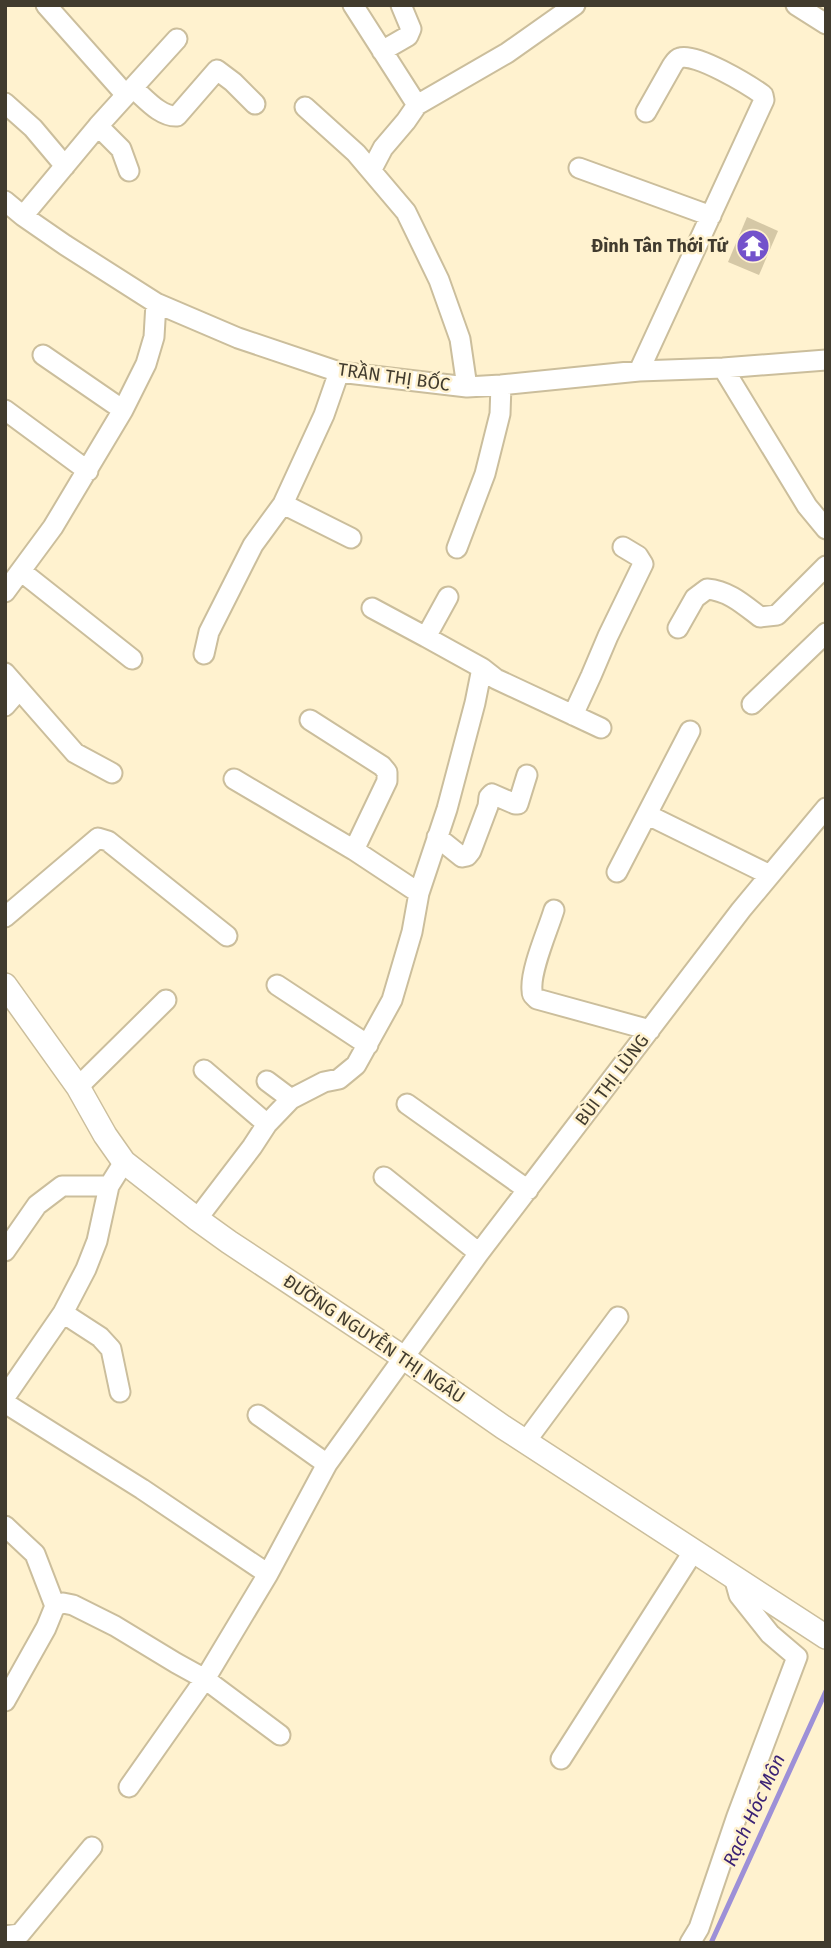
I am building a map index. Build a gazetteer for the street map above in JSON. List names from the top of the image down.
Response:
{
  "streets": {
    "main road": ["ĐƯỜNG NGUYỄN THỊ NGÂU"],
    "street": ["TRẦN THỊ BỐC", "BÙI THỊ LÙNG"]
  },
  "crossings": [
    ["BÙI THỊ LÙNG", "ĐƯỜNG NGUYỄN THỊ NGÂU"]
  ],
  "water": ["Rạch Hóc Môn"],
  "places": {
    "temple": ["Đình Tân Thới Tứ"]
  }
}
